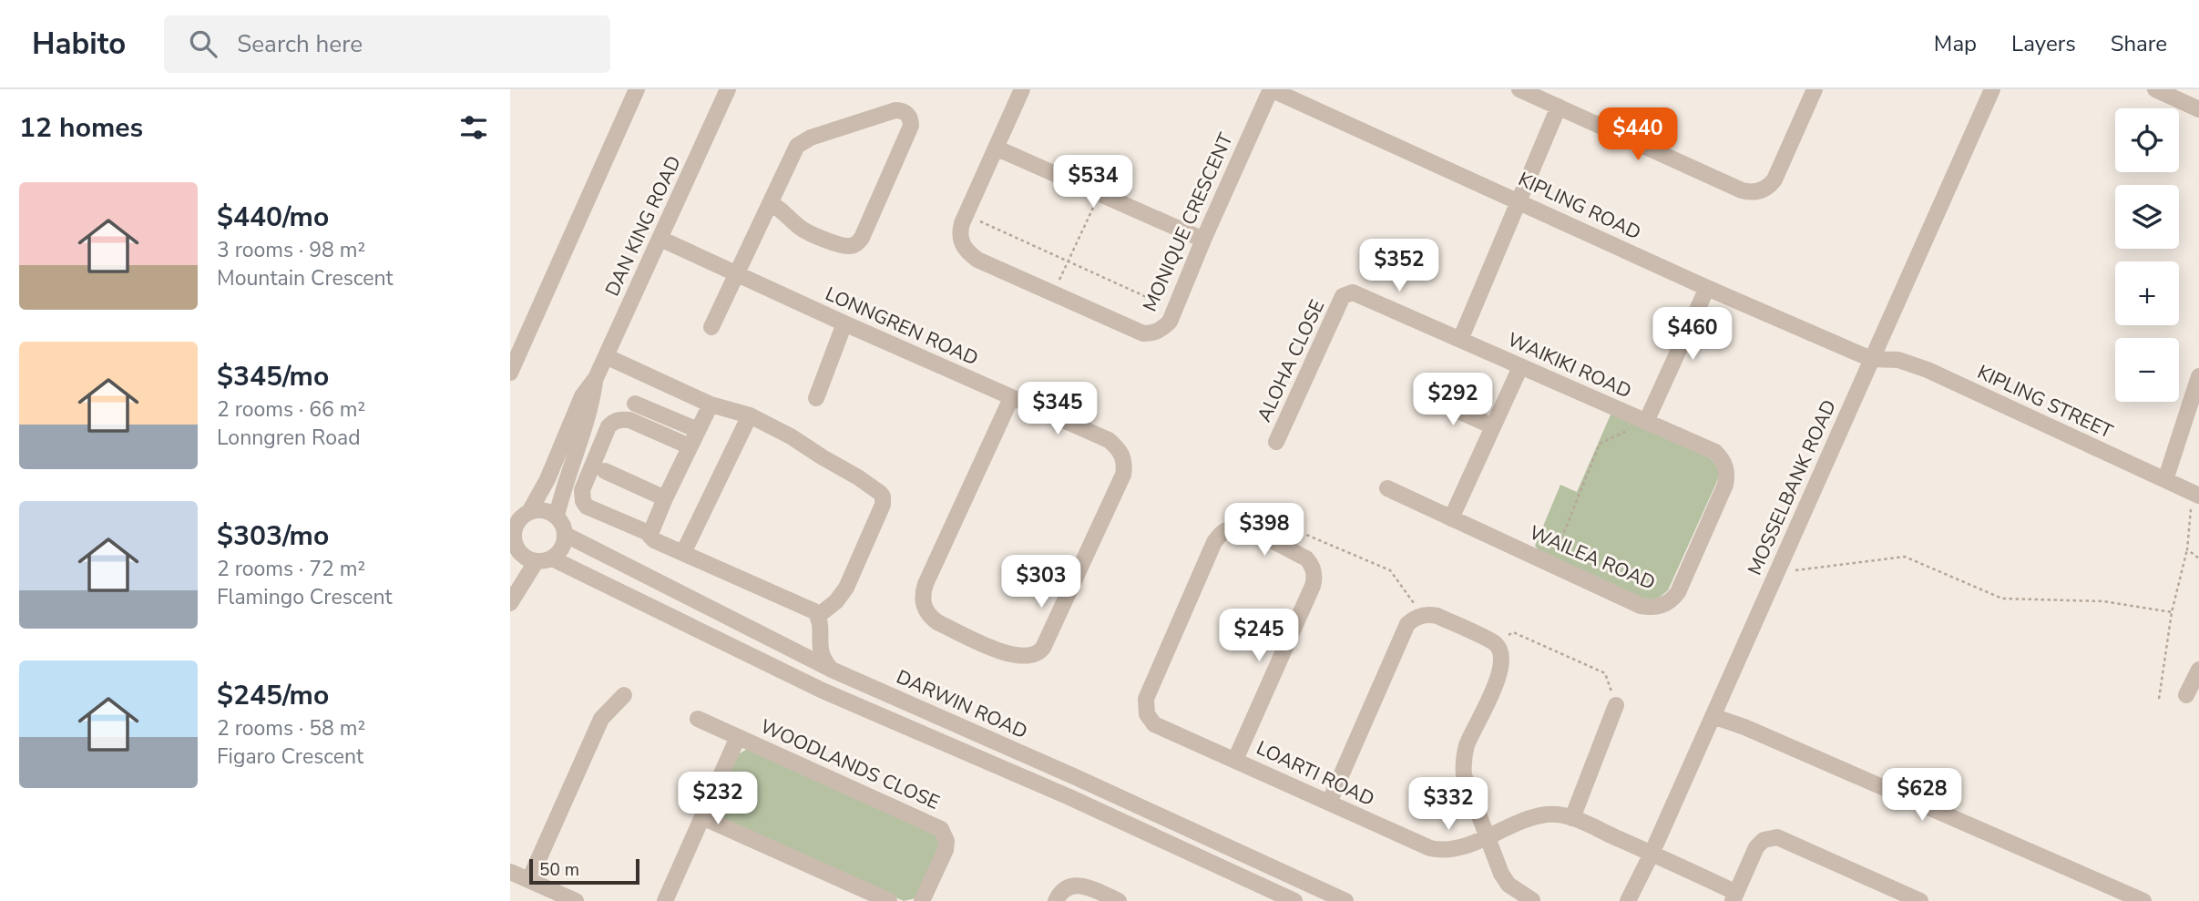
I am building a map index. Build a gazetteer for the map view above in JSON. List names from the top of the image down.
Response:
{
  "streets": {
    "street": [
      "KIPLING ROAD",
      "MONIQUE CRESCENT",
      "DAN KING ROAD",
      "LONNGREN ROAD",
      "ALOHA CLOSE",
      "WAIKIKI ROAD",
      "KIPLING STREET",
      "MOSSELBANK ROAD",
      "WAILEA ROAD",
      "DARWIN ROAD",
      "WOODLANDS CLOSE",
      "LOARTI ROAD"
    ]
  },
  "crossings": [
    ["KIPLING ROAD", "MONIQUE CRESCENT"],
    ["KIPLING ROAD", "WAIKIKI ROAD"],
    ["KIPLING ROAD", "KIPLING STREET"],
    ["KIPLING ROAD", "MOSSELBANK ROAD"],
    ["DAN KING ROAD", "LONNGREN ROAD"],
    ["DAN KING ROAD", "DARWIN ROAD"],
    ["ALOHA CLOSE", "WAIKIKI ROAD"],
    ["WAIKIKI ROAD", "WAILEA ROAD"],
    ["KIPLING STREET", "MOSSELBANK ROAD"],
    ["MOSSELBANK ROAD", "LOARTI ROAD"]
  ],
  "scale_bar": "50 m",
  "page": {
    "header": "Habito",
    "search": "Search here",
    "nav": ["Map", "Layers", "Share"],
    "heading": "12 homes",
    "price": [
      "$440",
      "$534",
      "$352",
      "$460",
      "$292",
      "$345",
      "$398",
      "$303",
      "$245",
      "$628",
      "$232",
      "$332"
    ],
    "map_buttons": ["+", "−"],
    "list": [
      {
        "name": "$440/mo",
        "note": "3 rooms · 98 m² · Mountain Crescent"
      },
      {
        "name": "$345/mo",
        "note": "2 rooms · 66 m² · Lonngren Road"
      },
      {
        "name": "$303/mo",
        "note": "2 rooms · 72 m² · Flamingo Crescent"
      },
      {
        "name": "$245/mo",
        "note": "2 rooms · 58 m² · Figaro Crescent"
      }
    ],
    "scale": "50 m"
  }
}
